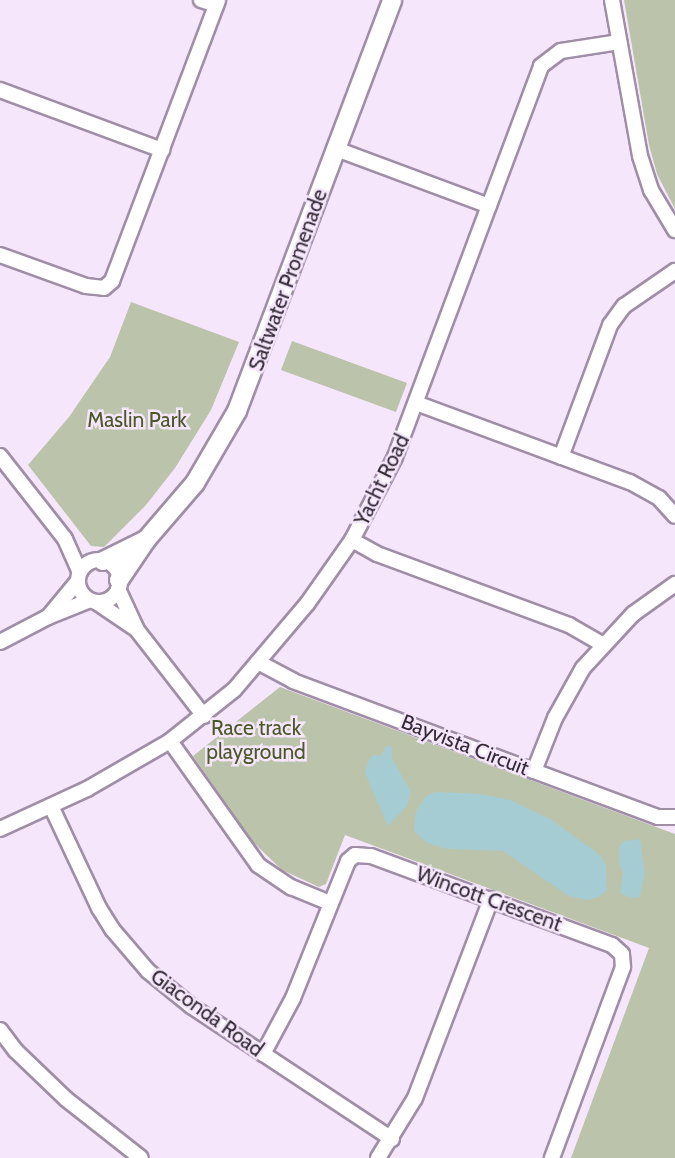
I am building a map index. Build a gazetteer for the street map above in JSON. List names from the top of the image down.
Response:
{
  "streets": {
    "street": [
      "Saltwater Promenade",
      "Yacht Road",
      "Bayvista Circuit",
      "Wincott Crescent",
      "Giaconda Road"
    ]
  },
  "crossings": [
    ["Yacht Road", "Bayvista Circuit"],
    ["Yacht Road", "Giaconda Road"],
    ["Wincott Crescent", "Giaconda Road"]
  ],
  "parks": ["Maslin Park", "Race track playground"]
}
